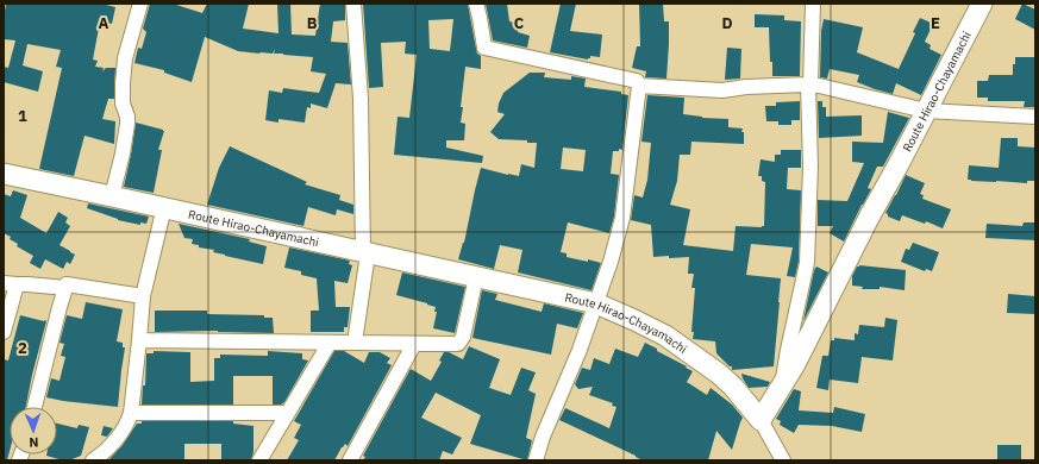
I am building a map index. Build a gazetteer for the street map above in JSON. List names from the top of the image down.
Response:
{
  "streets": {
    "main road": ["Route Hirao-Chayamachi"]
  },
  "north": "bottom",
  "grid": {
    "columns": [
      "A",
      "B",
      "C",
      "D",
      "E"
    ],
    "rows": ["1", "2"]
  }
}
